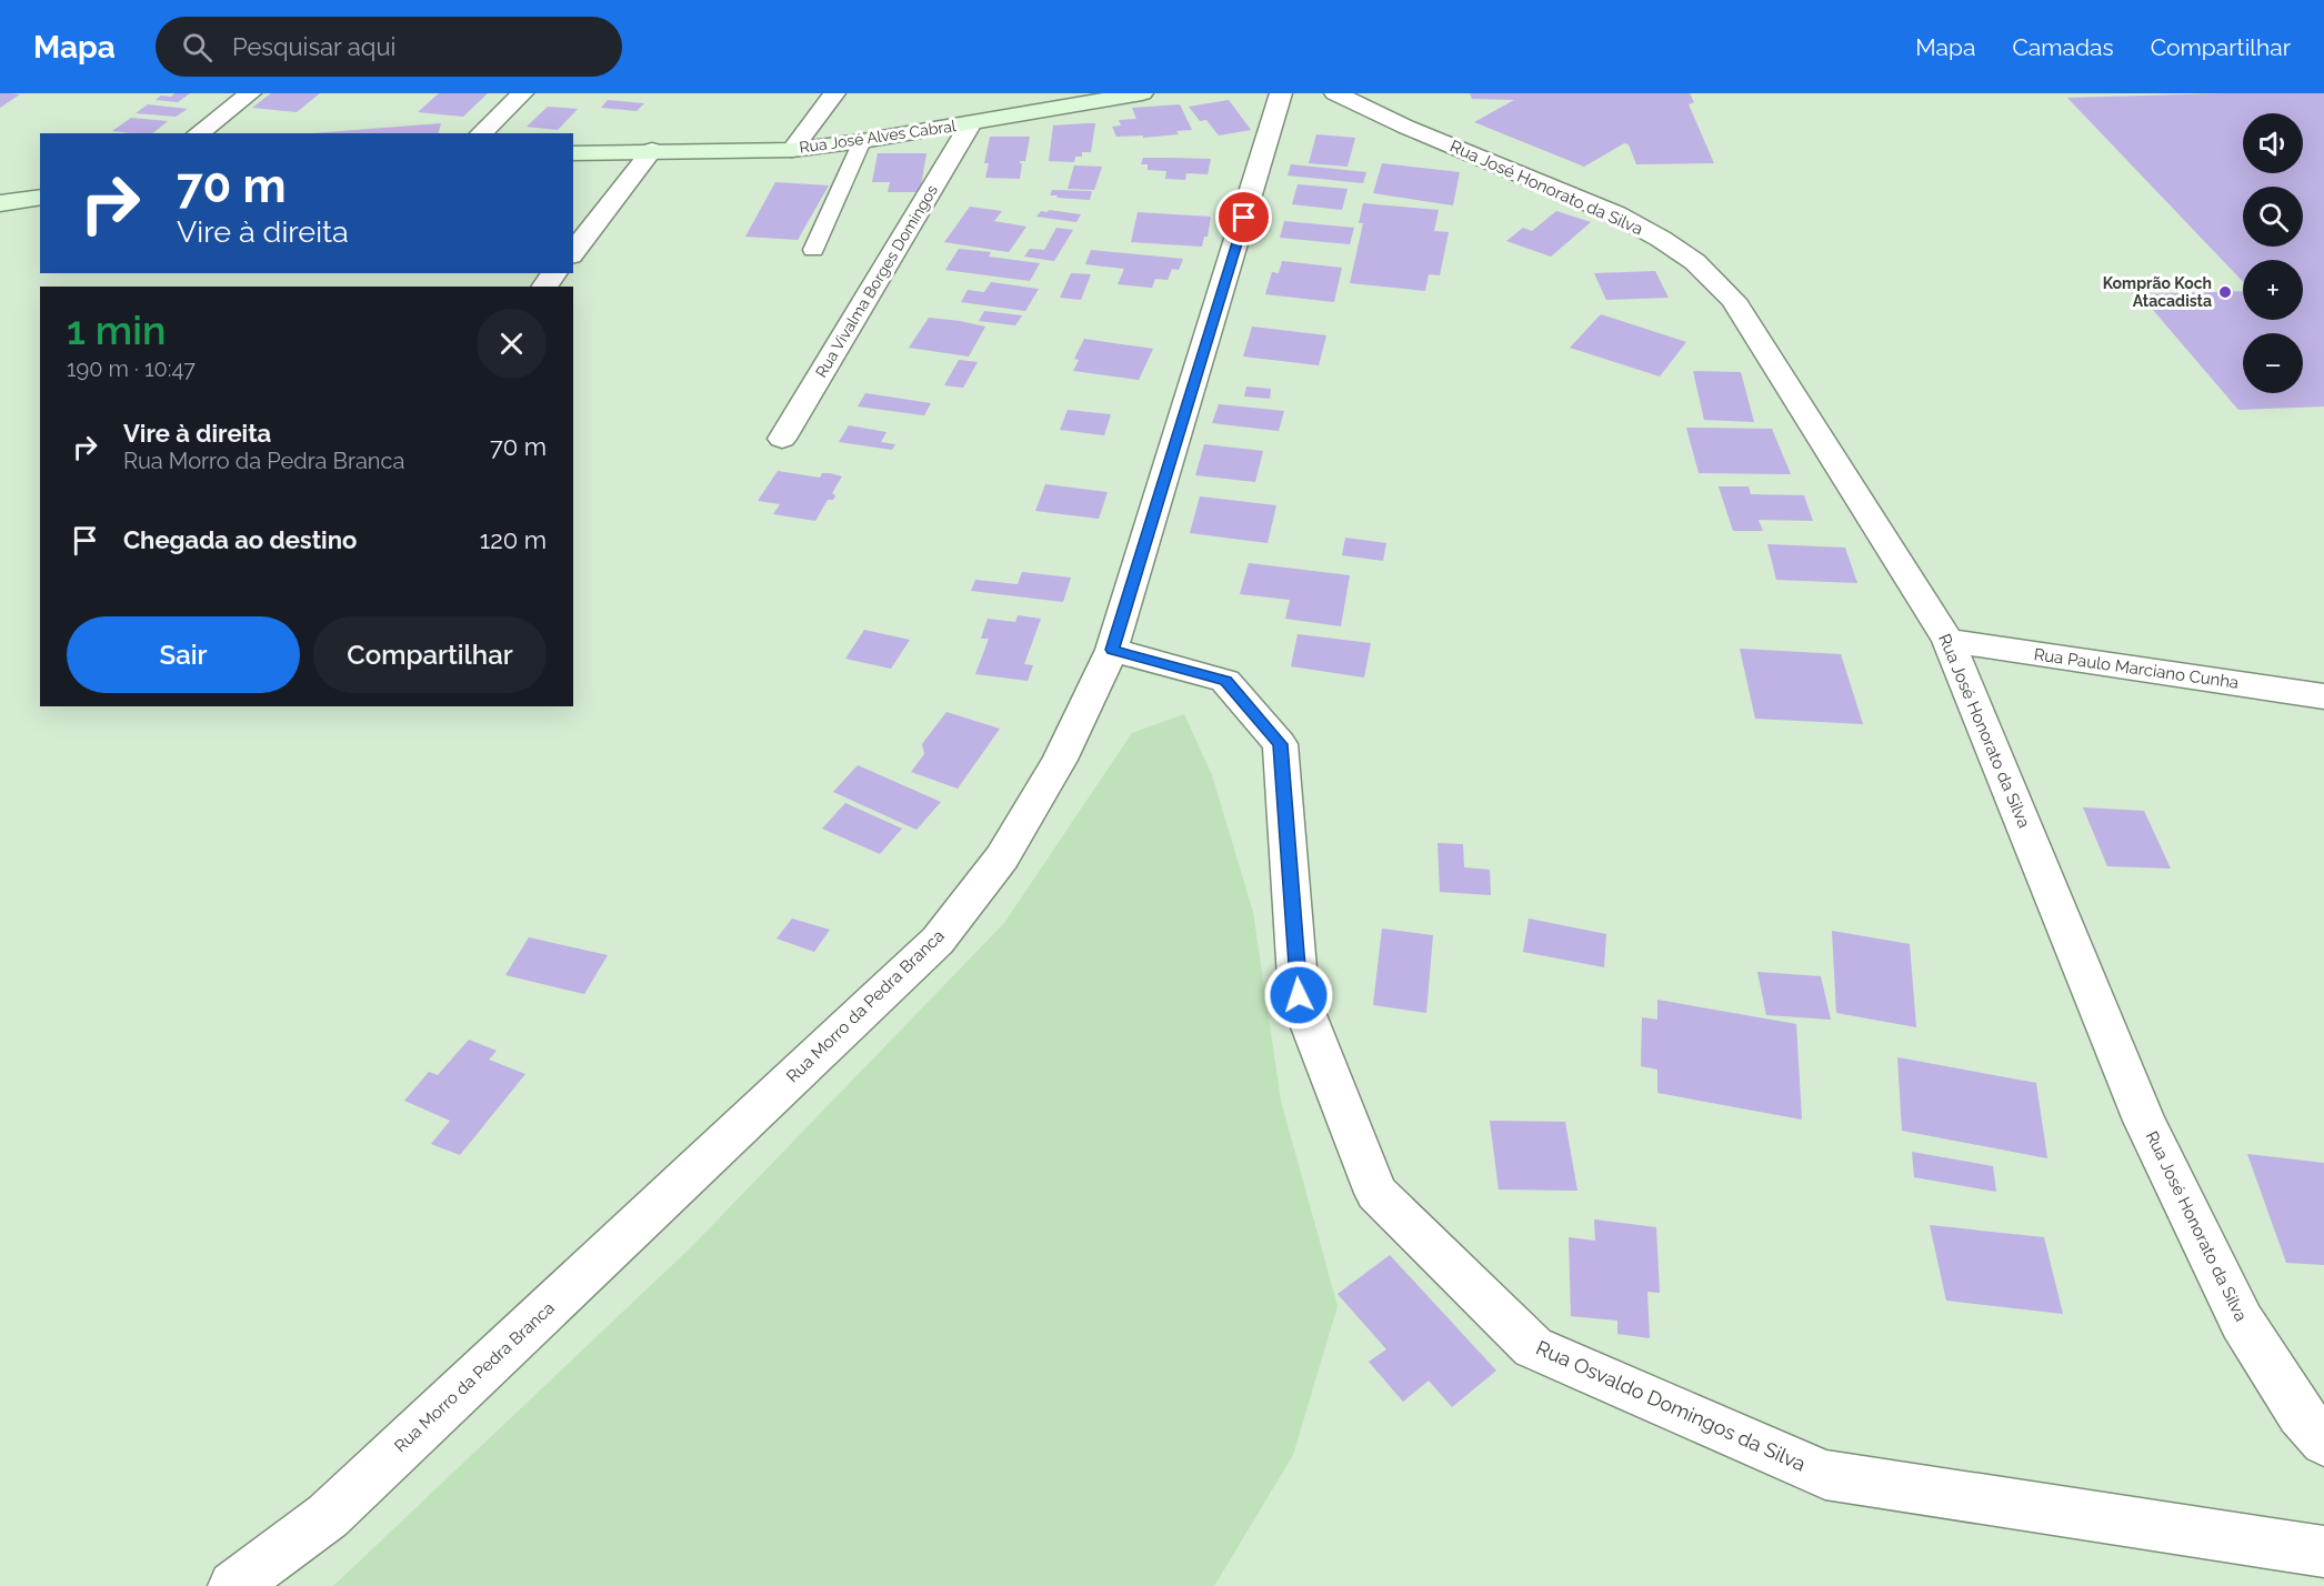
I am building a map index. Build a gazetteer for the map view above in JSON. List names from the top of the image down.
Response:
{
  "streets": {
    "main road": ["Rua José Alves Cabral"],
    "street": [
      "Rua José Honorato da Silva",
      "Rua Vivalma Borges Domingos",
      "Rua Paulo Marciano Cunha",
      "Rua Morro da Pedra Branca",
      "Rua Osvaldo Domingos da Silva"
    ]
  },
  "crossings": [
    ["Rua José Alves Cabral", "Rua Vivalma Borges Domingos"],
    ["Rua José Honorato da Silva", "Rua Paulo Marciano Cunha"],
    ["Rua Morro da Pedra Branca", "Rua Osvaldo Domingos da Silva"]
  ],
  "places": ["Komprão Koch Atacadista"],
  "page": {
    "header": "Mapa",
    "search": "Pesquisar aqui",
    "nav": ["Mapa", "Camadas", "Compartilhar"],
    "map_buttons": ["+", "−"],
    "turn": ["70 m", "Vire à direita"],
    "heading": ["1 min", "190 m · 10:47"],
    "list": [
      {
        "name": "Vire à direita",
        "note": "Rua Morro da Pedra Branca",
        "value": "70 m"
      },
      {
        "name": "Chegada ao destino",
        "value": "120 m"
      }
    ],
    "buttons": ["Sair", "Compartilhar"]
  }
}
